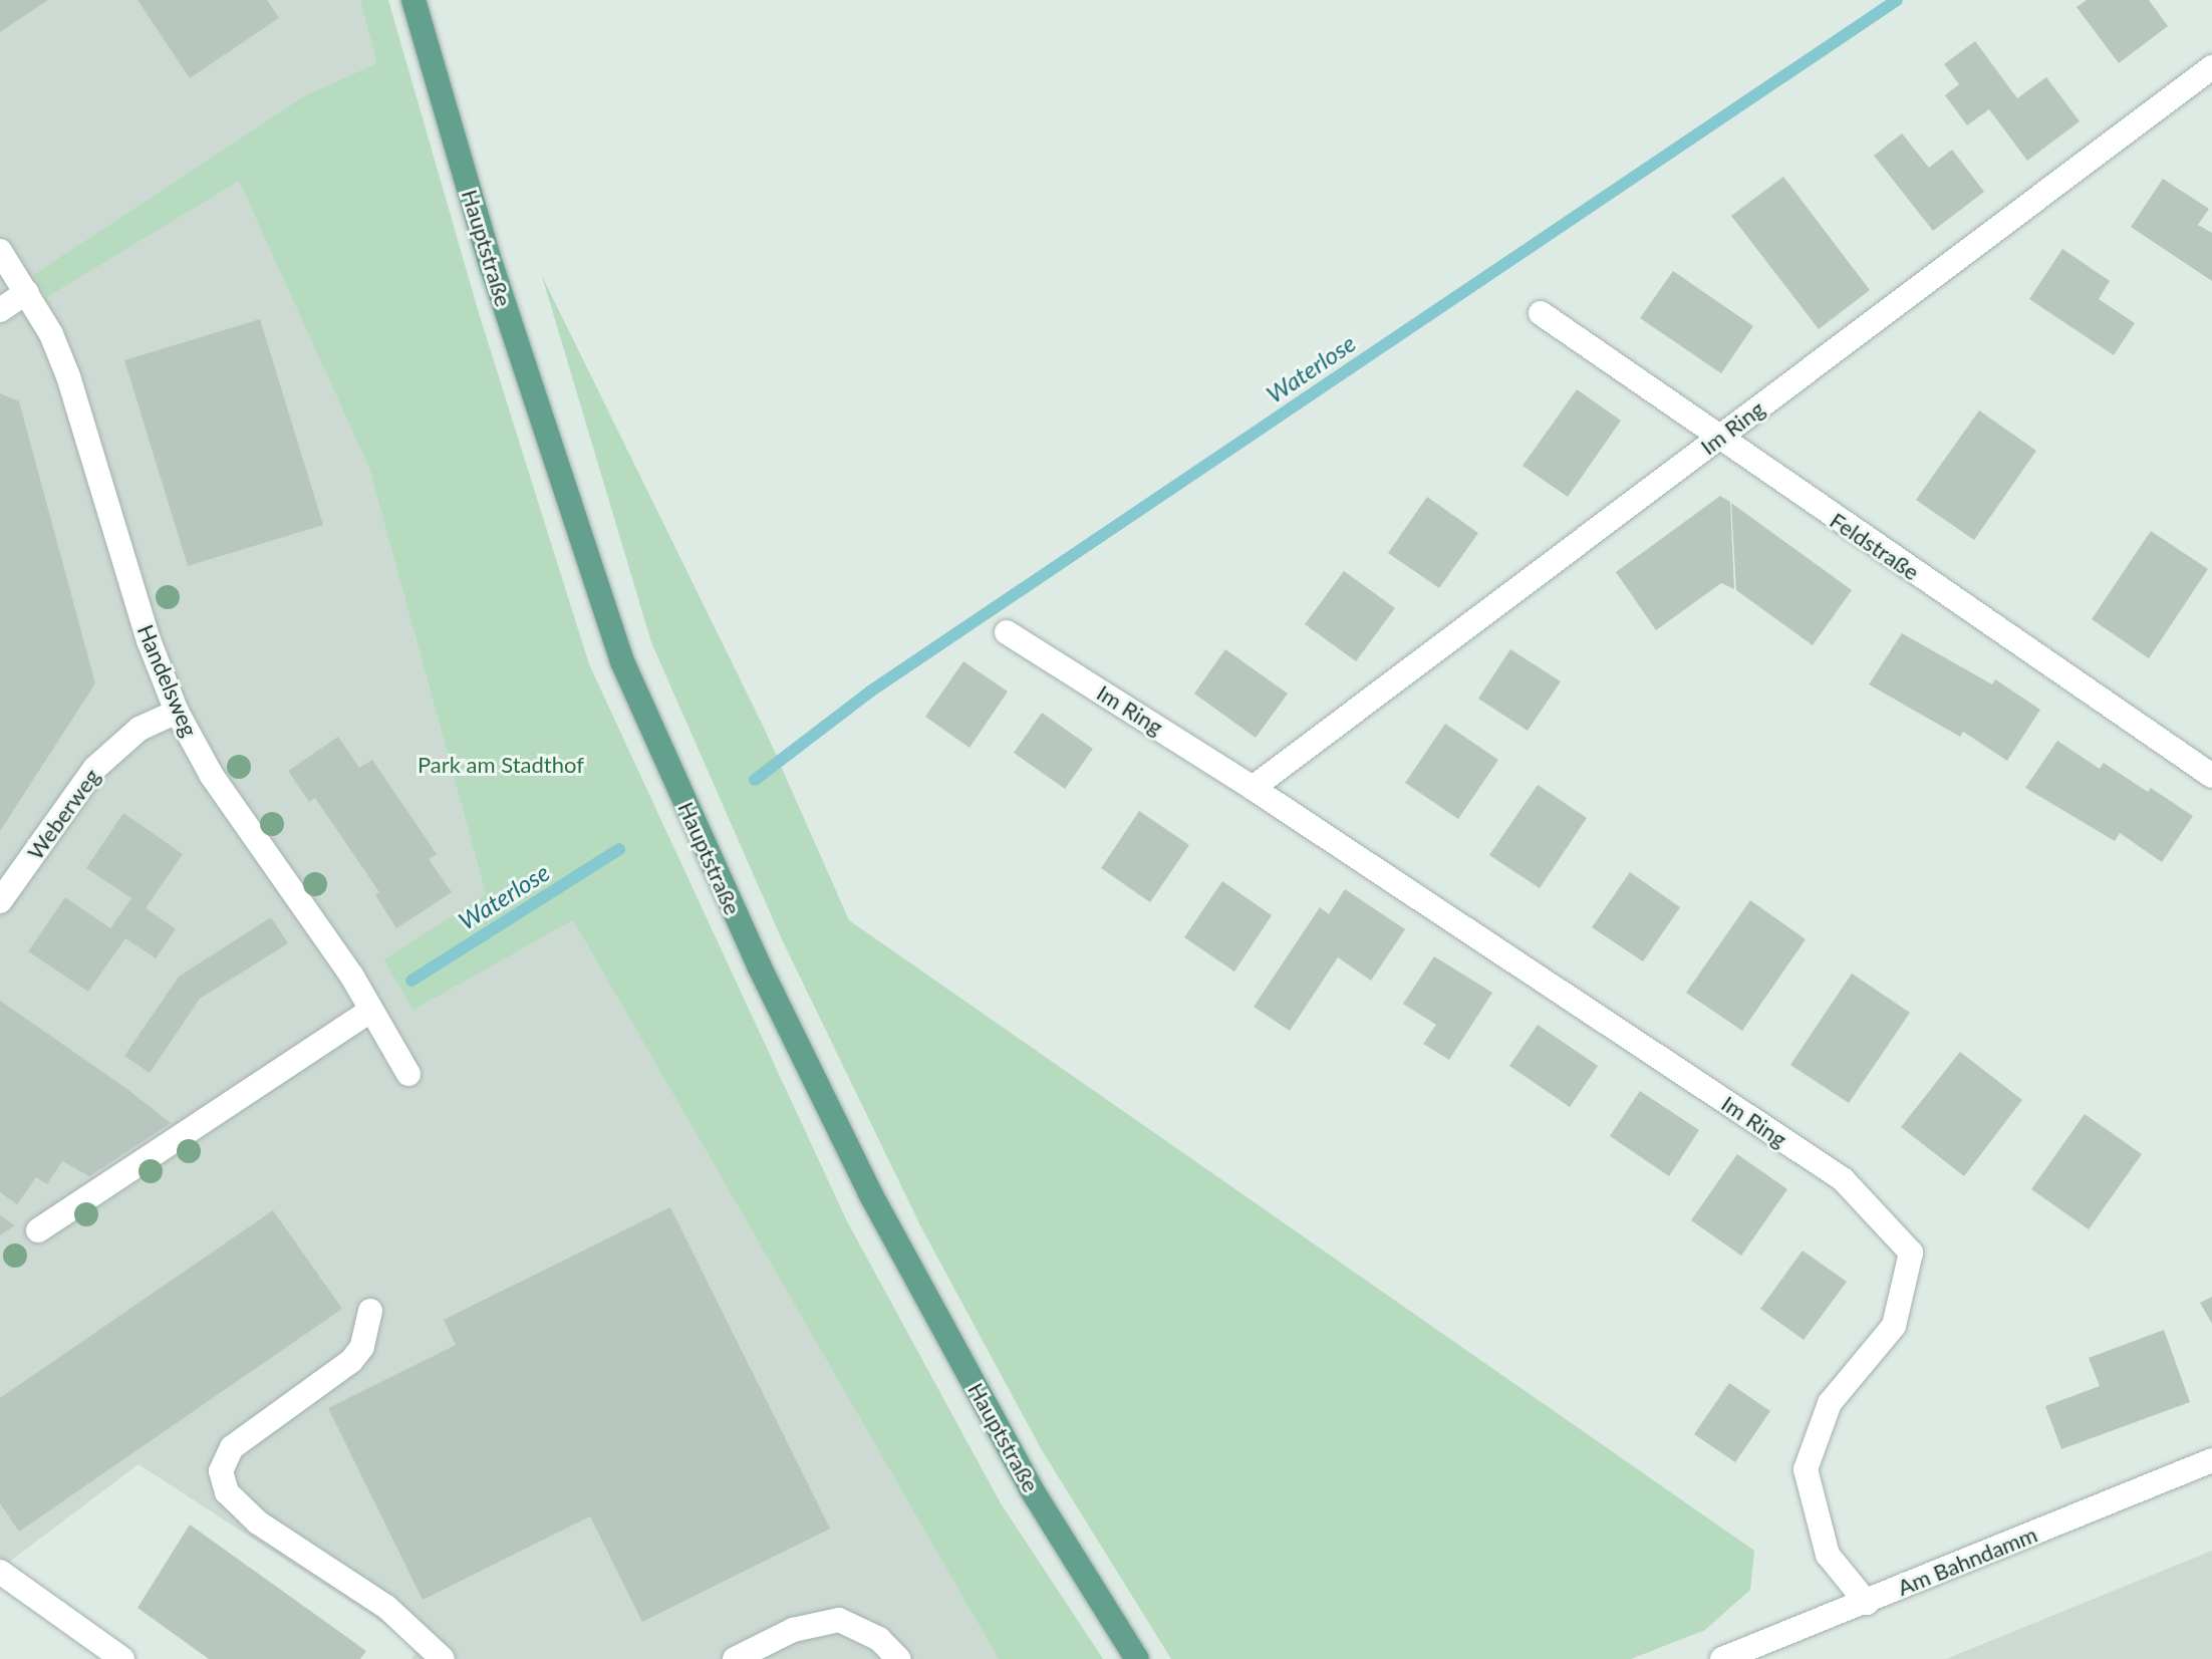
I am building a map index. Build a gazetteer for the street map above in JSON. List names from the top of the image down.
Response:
{
  "streets": {
    "main road": ["Hauptstraße"],
    "street": [
      "Im Ring",
      "Feldstraße",
      "Handelsweg",
      "Weberweg",
      "Am Bahndamm"
    ]
  },
  "crossings": [
    ["Im Ring", "Feldstraße"],
    ["Im Ring", "Am Bahndamm"],
    ["Handelsweg", "Weberweg"]
  ],
  "water": ["Waterlose"],
  "parks": ["Park am Stadthof"]
}
